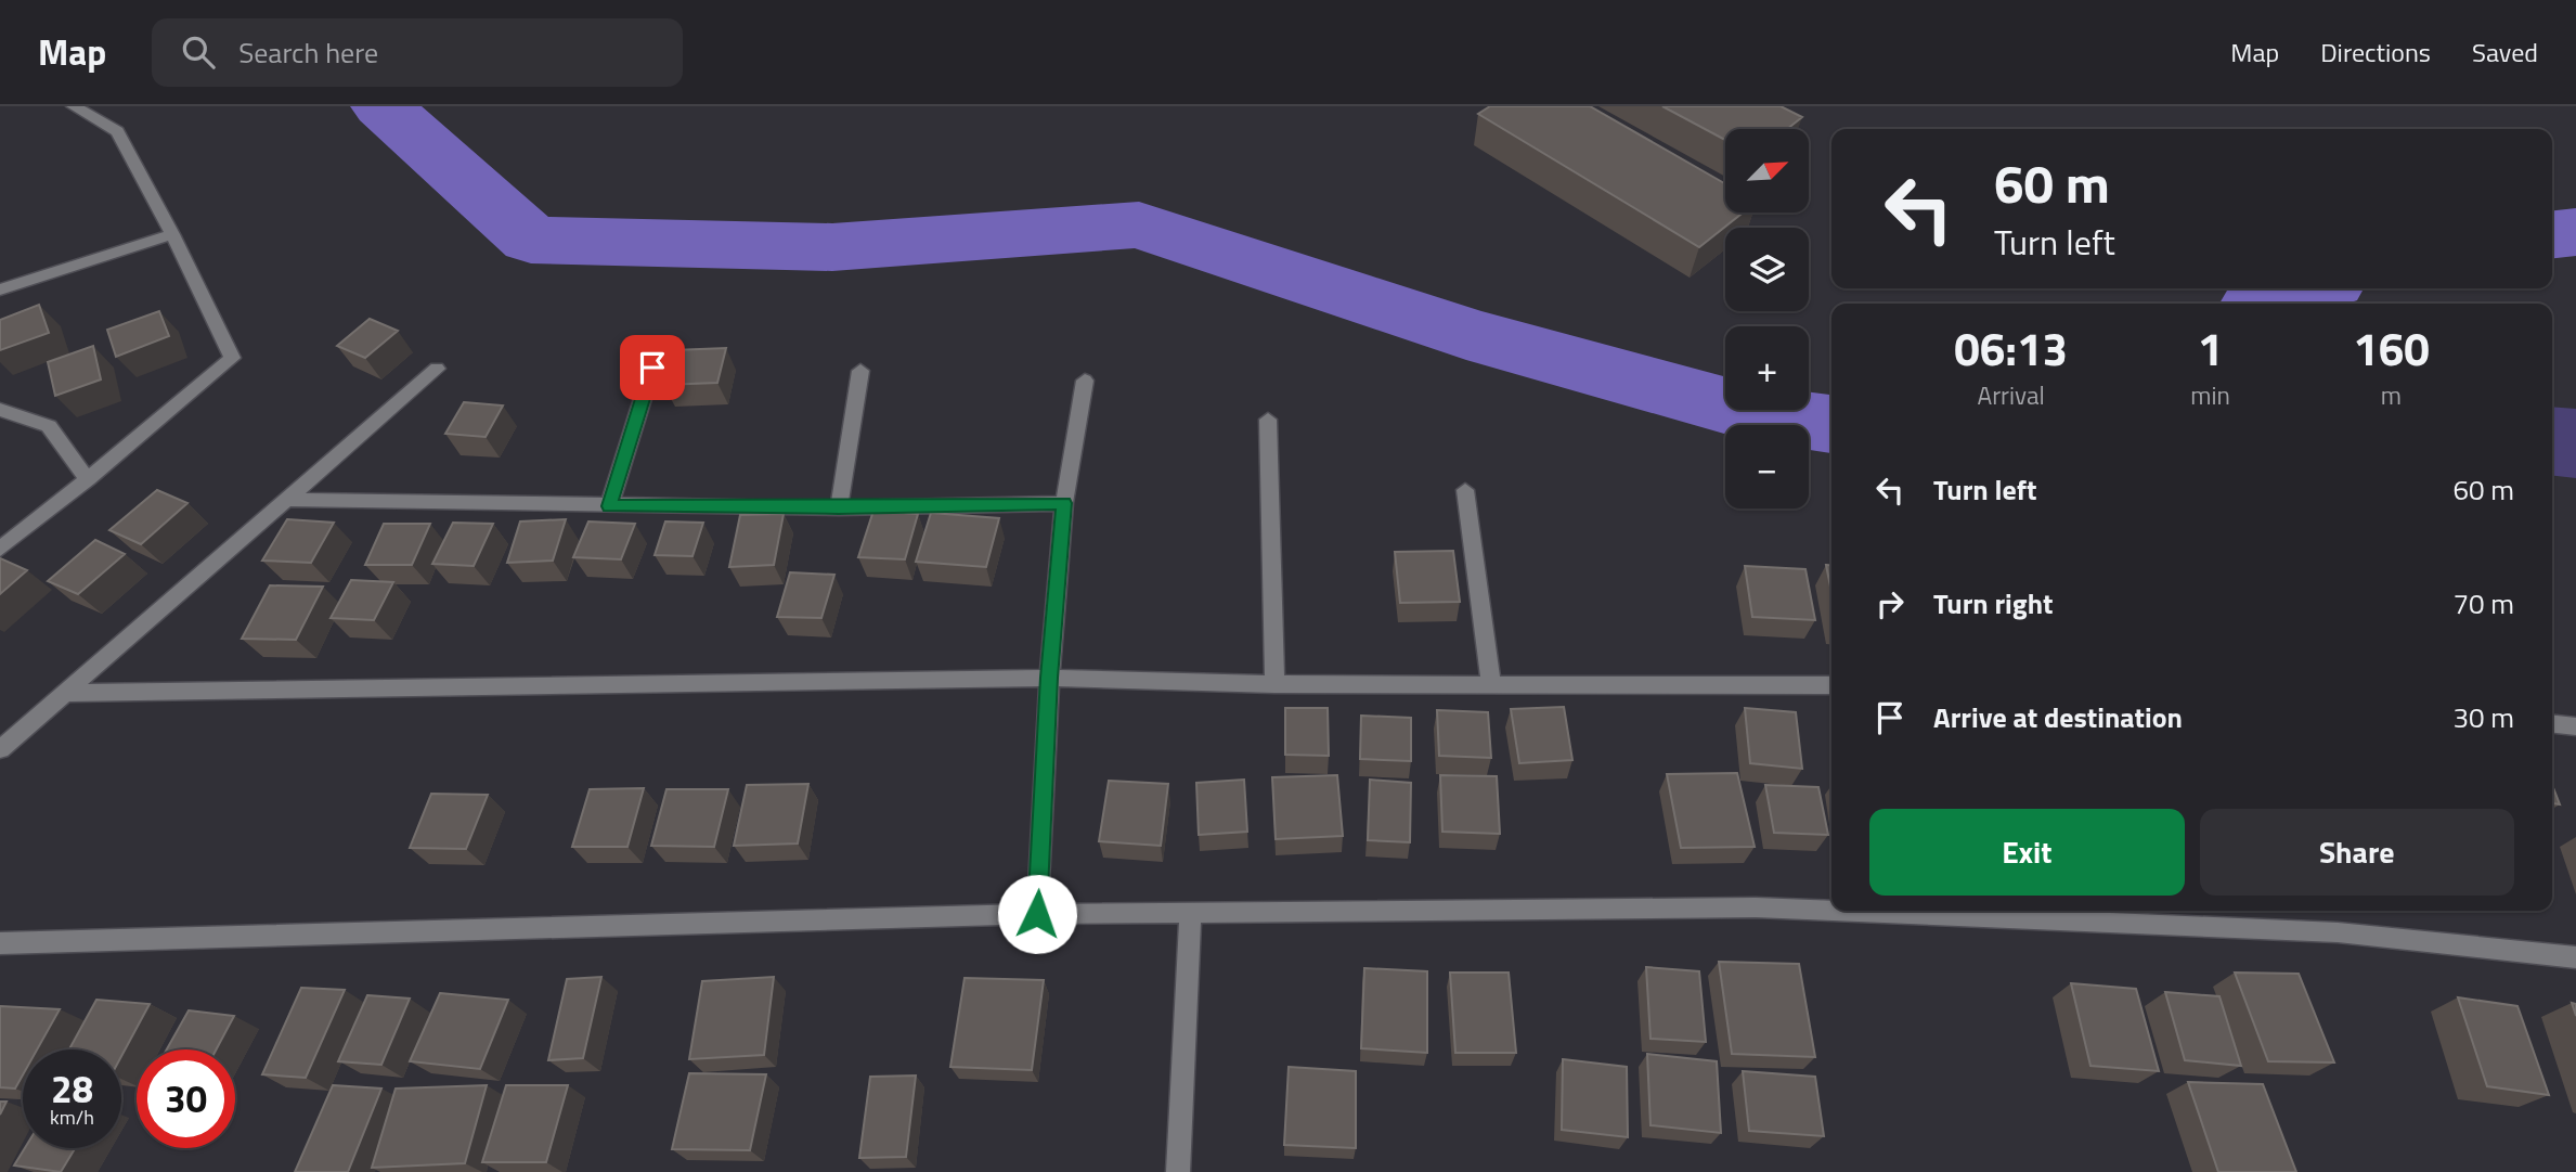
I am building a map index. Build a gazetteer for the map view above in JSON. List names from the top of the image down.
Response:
{
  "north": "top right",
  "page": {
    "header": "Map",
    "search": "Search here",
    "nav": ["Map", "Directions", "Saved"],
    "map_buttons": ["+", "−"],
    "turn": ["60 m", "Turn left"],
    "eta": [
      "06:13",
      "Arrival",
      "1",
      "min",
      "160",
      "m"
    ],
    "list": [
      {
        "name": "Turn left",
        "value": "60 m"
      },
      {
        "name": "Turn right",
        "value": "70 m"
      },
      {
        "name": "Arrive at destination",
        "value": "30 m"
      }
    ],
    "buttons": ["Exit", "Share"],
    "speed": "28 km/h",
    "limit": "30"
  }
}
